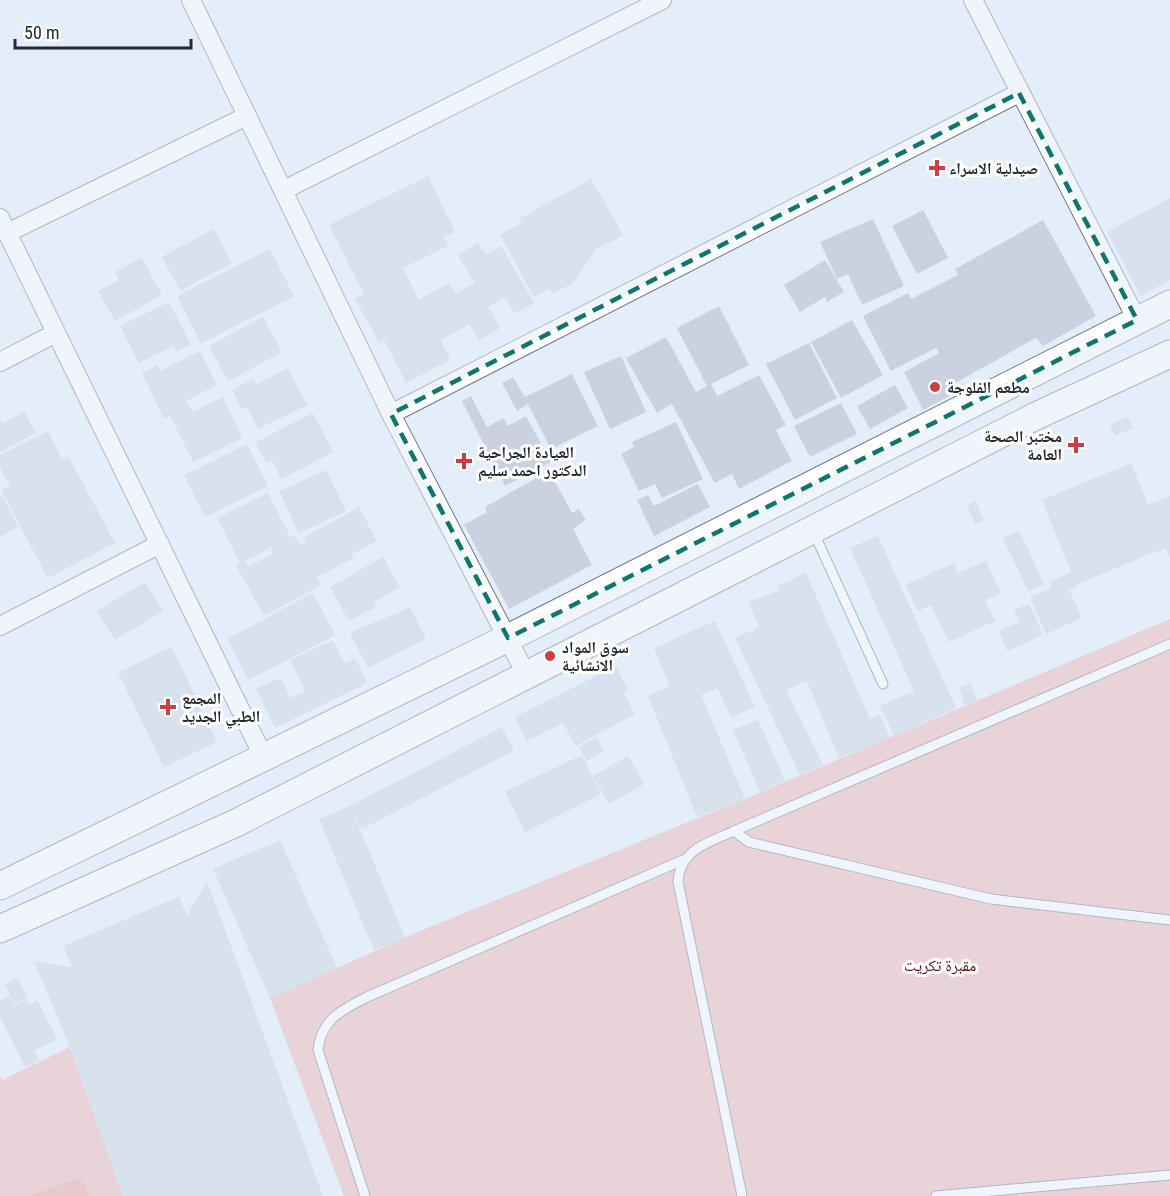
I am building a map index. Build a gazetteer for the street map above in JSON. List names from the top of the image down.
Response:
{
  "parks": ["مقبرة تكريت"],
  "places": {
    "health": [
      "صيدلية الاسراء",
      "مختبر الصحة العامة",
      "العيادة الجراحية الدكتور احمد سليم",
      "المجمع الطبي الجديد"
    ],
    "other": ["مطعم الفلوجة", "سوق المواد الانشائية"]
  },
  "scale_bar": "50 m"
}
